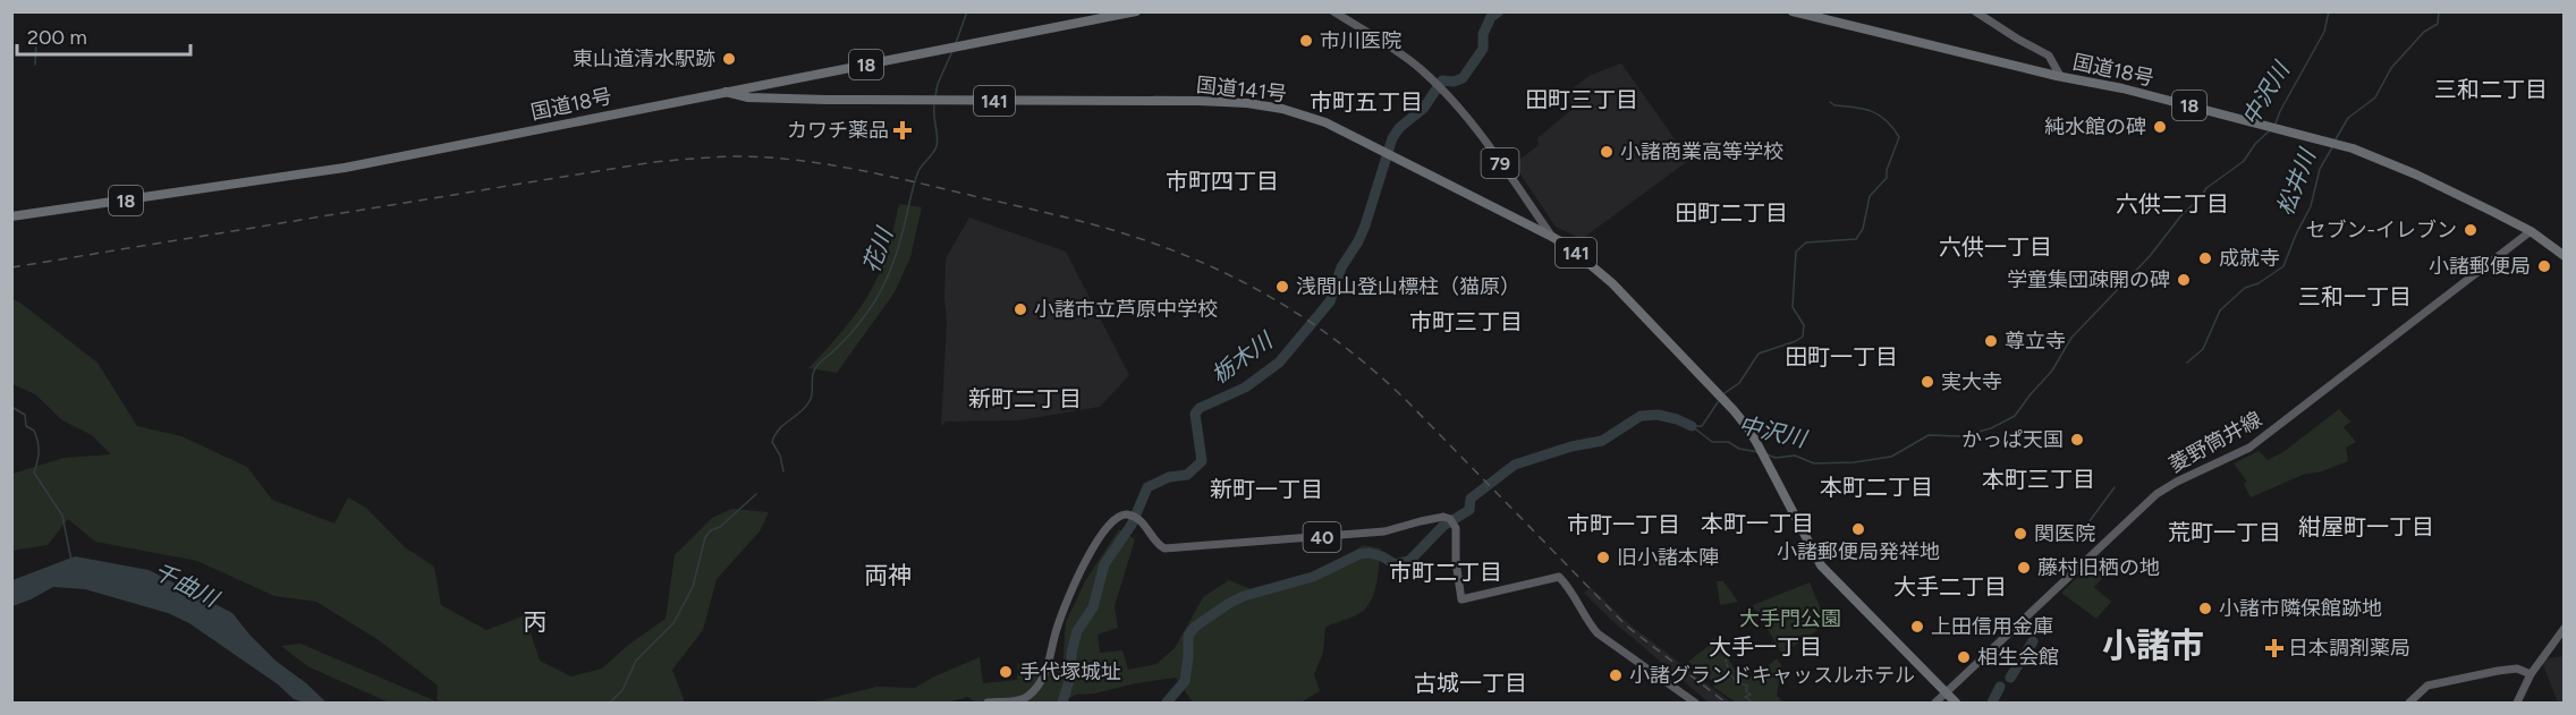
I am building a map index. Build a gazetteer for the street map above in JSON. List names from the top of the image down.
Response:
{
  "streets": {
    "highway": [
      "18",
      "国道18号",
      "国道141号",
      "141"
    ],
    "main road": ["79", "菱野筒井線", "40"]
  },
  "crossings": [
    ["国道18号", "国道141号"],
    ["国道18号", "菱野筒井線"],
    ["国道141号", "79"],
    ["国道141号", "菱野筒井線"]
  ],
  "districts": [
    "三和二丁目",
    "田町三丁目",
    "市町五丁目",
    "市町四丁目",
    "六供二丁目",
    "田町二丁目",
    "六供一丁目",
    "三和一丁目",
    "市町三丁目",
    "田町一丁目",
    "新町二丁目",
    "本町三丁目",
    "本町二丁目",
    "新町一丁目",
    "本町一丁目",
    "市町一丁目",
    "紺屋町一丁目",
    "荒町一丁目",
    "市町二丁目",
    "両神",
    "大手二丁目",
    "丙",
    "小諸市",
    "大手一丁目",
    "古城一丁目"
  ],
  "water": [
    "中沢川",
    "松井川",
    "花川",
    "栃木川",
    "千曲川"
  ],
  "parks": ["大手門公園"],
  "places": {
    "other": [
      "市川医院",
      "東山道清水駅跡",
      "純水館の碑",
      "小諸商業高等学校",
      "セブン-イレブン",
      "成就寺",
      "小諸郵便局",
      "学童集団疎開の碑",
      "浅間山登山標柱（猫原）",
      "小諸市立芦原中学校",
      "尊立寺",
      "実大寺",
      "かっぱ天国",
      "小諸郵便局発祥地",
      "関医院",
      "旧小諸本陣",
      "藤村旧栖の地",
      "小諸市隣保館跡地",
      "上田信用金庫",
      "相生会館",
      "手代塚城址",
      "小諸グランドキャッスルホテル"
    ],
    "health": ["カワチ薬品", "日本調剤薬局"]
  },
  "scale_bar": "200 m"
}
